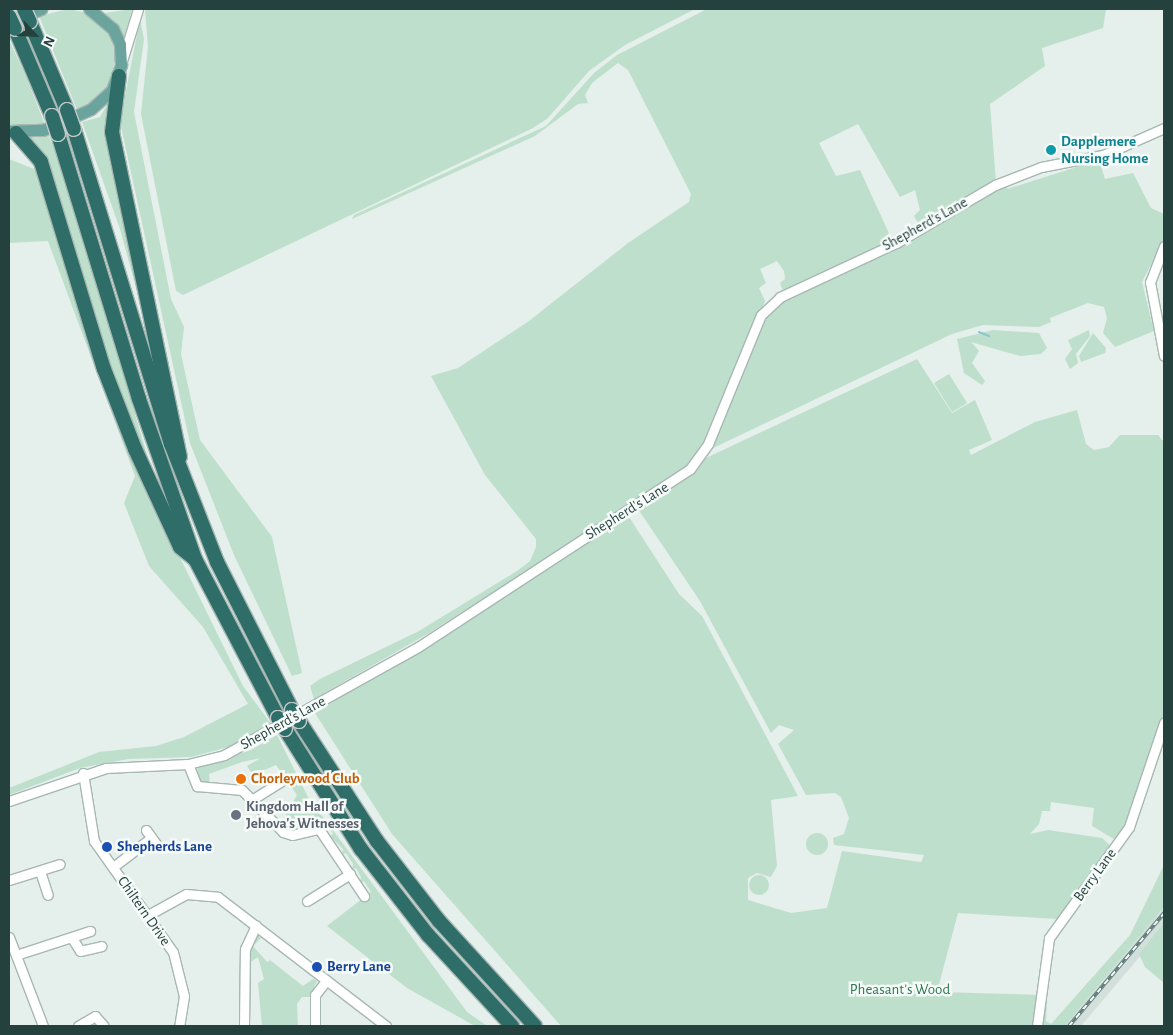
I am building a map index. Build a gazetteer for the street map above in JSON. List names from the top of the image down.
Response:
{
  "streets": {
    "street": ["Shepherd's Lane", "Berry Lane", "Chiltern Drive"]
  },
  "crossings": [
    ["Shepherd's Lane", "Chiltern Drive"]
  ],
  "parks": ["Pheasant's Wood"],
  "places": [
    "Dapplemere Nursing Home",
    "Chorleywood Club",
    "Kingdom Hall of Jehova's Witnesses",
    "Shepherds Lane",
    "Berry Lane"
  ],
  "north": "bottom right"
}
